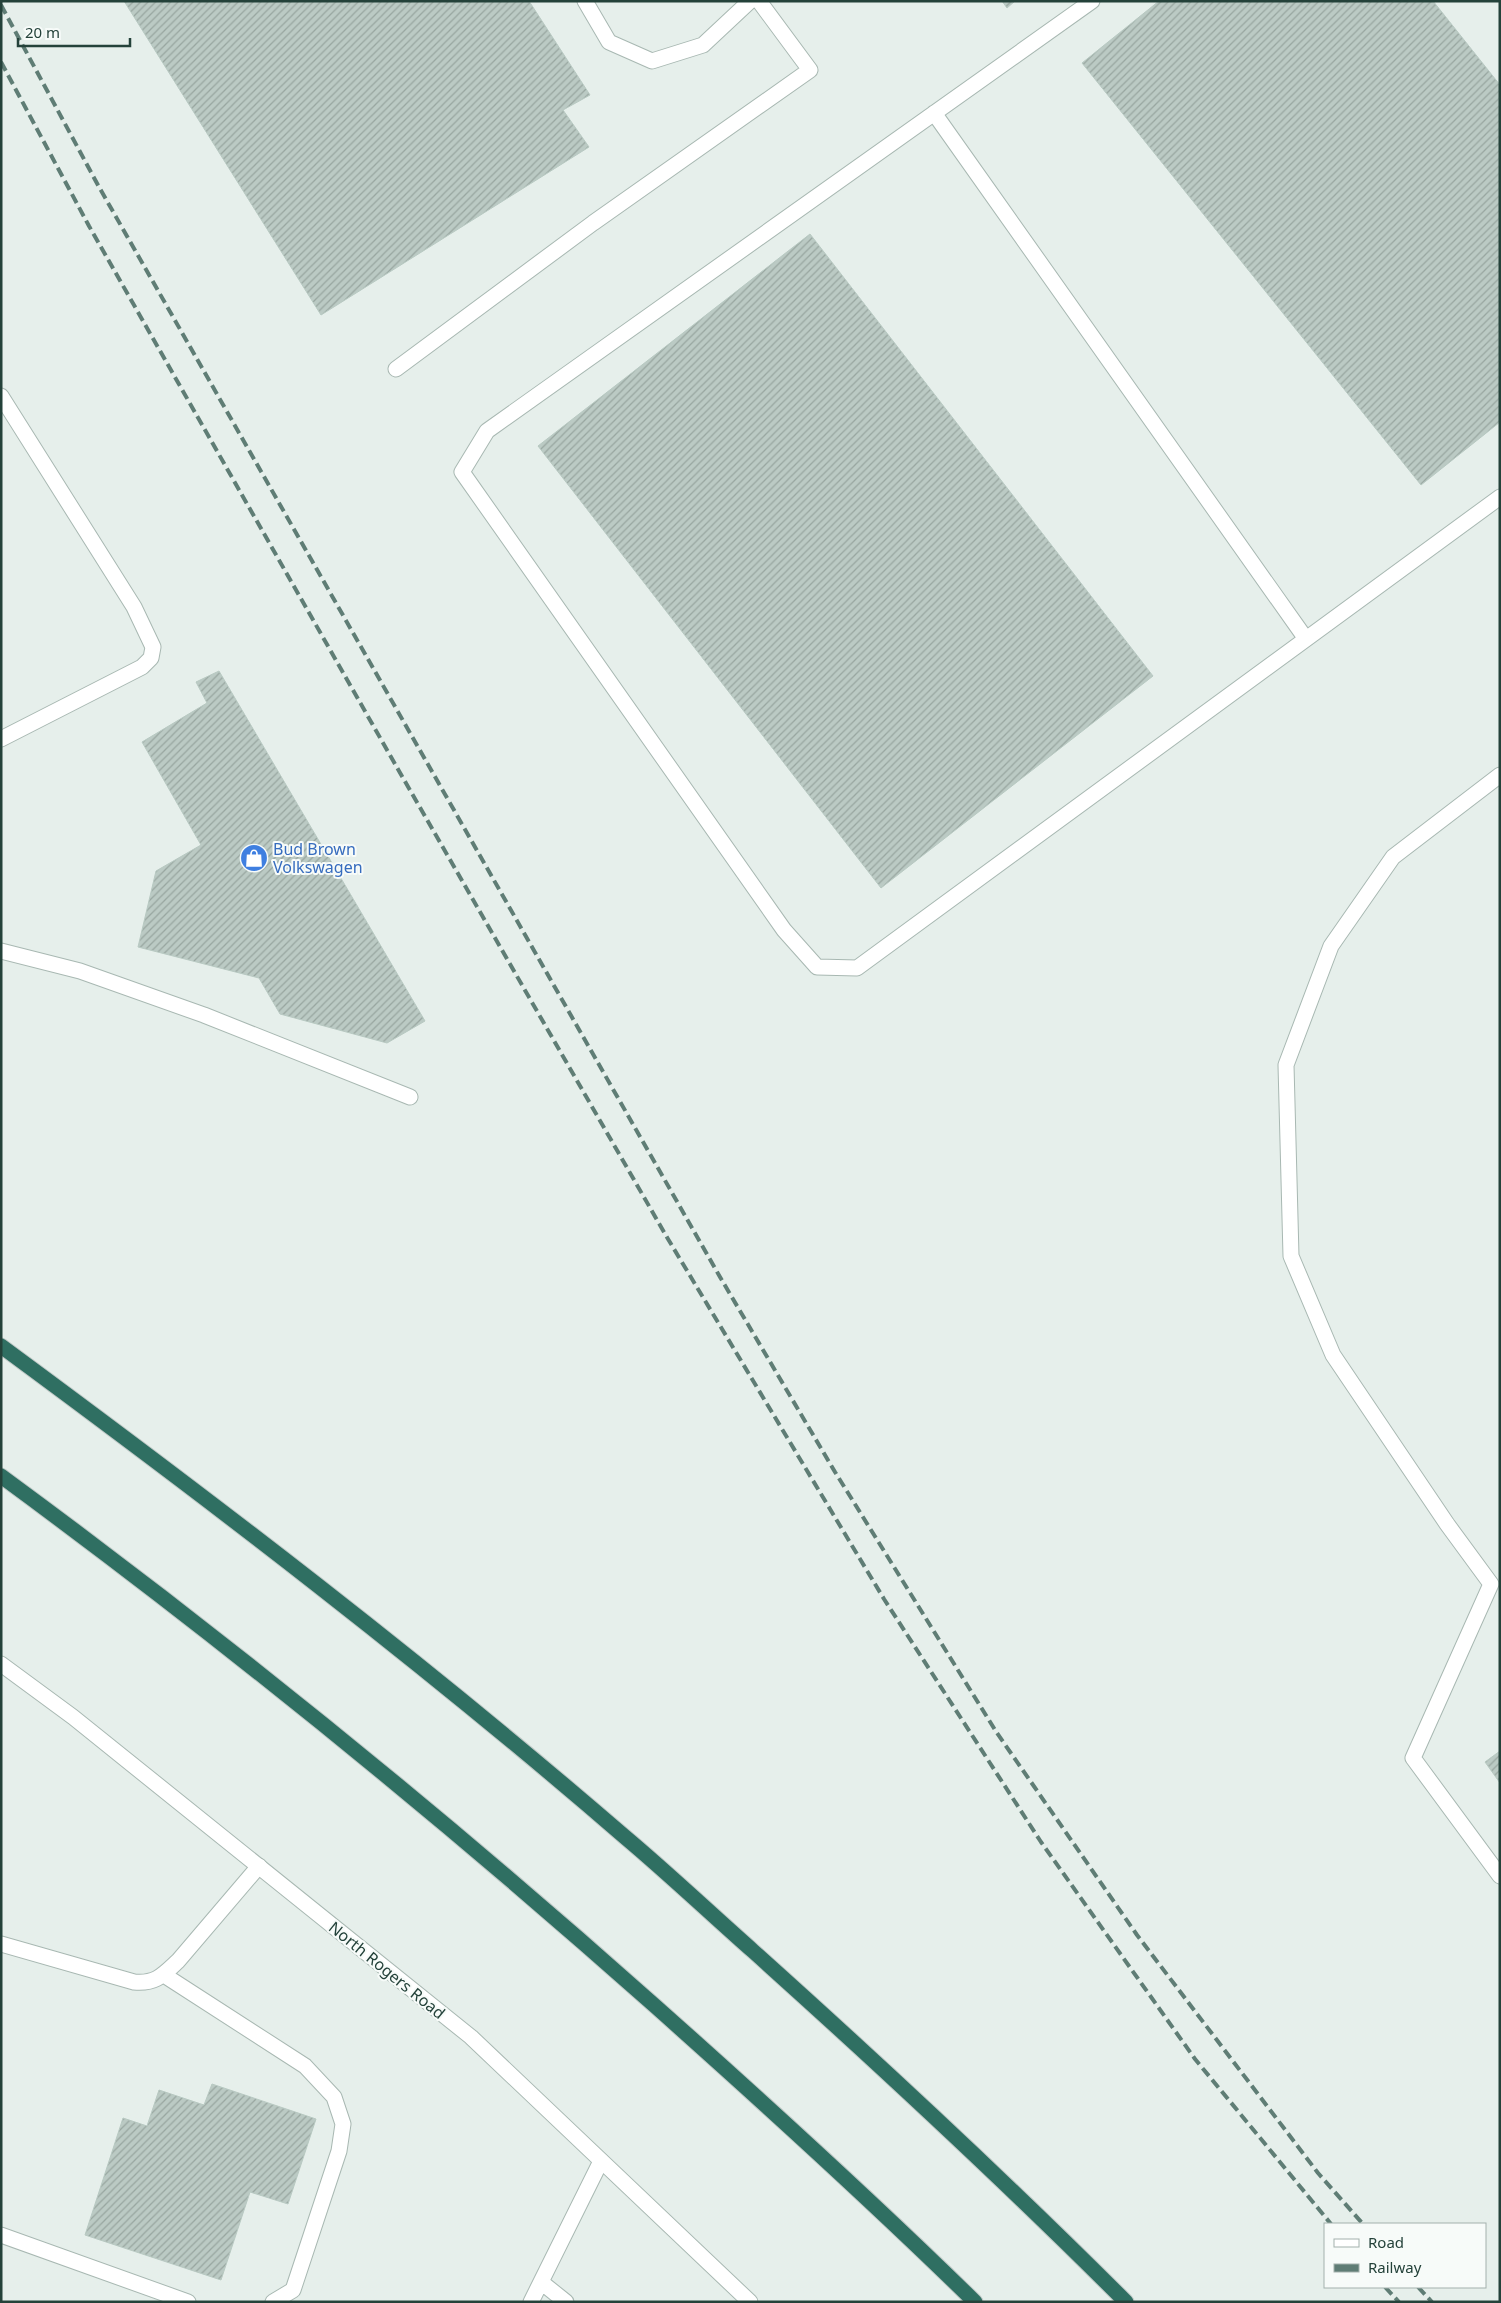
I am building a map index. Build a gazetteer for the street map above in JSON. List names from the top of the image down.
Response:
{
  "streets": {
    "street": ["North Rogers Road"]
  },
  "places": {
    "shop": ["Bud Brown Volkswagen"]
  },
  "legend": ["Road", "Railway"],
  "scale_bar": "20 m"
}
